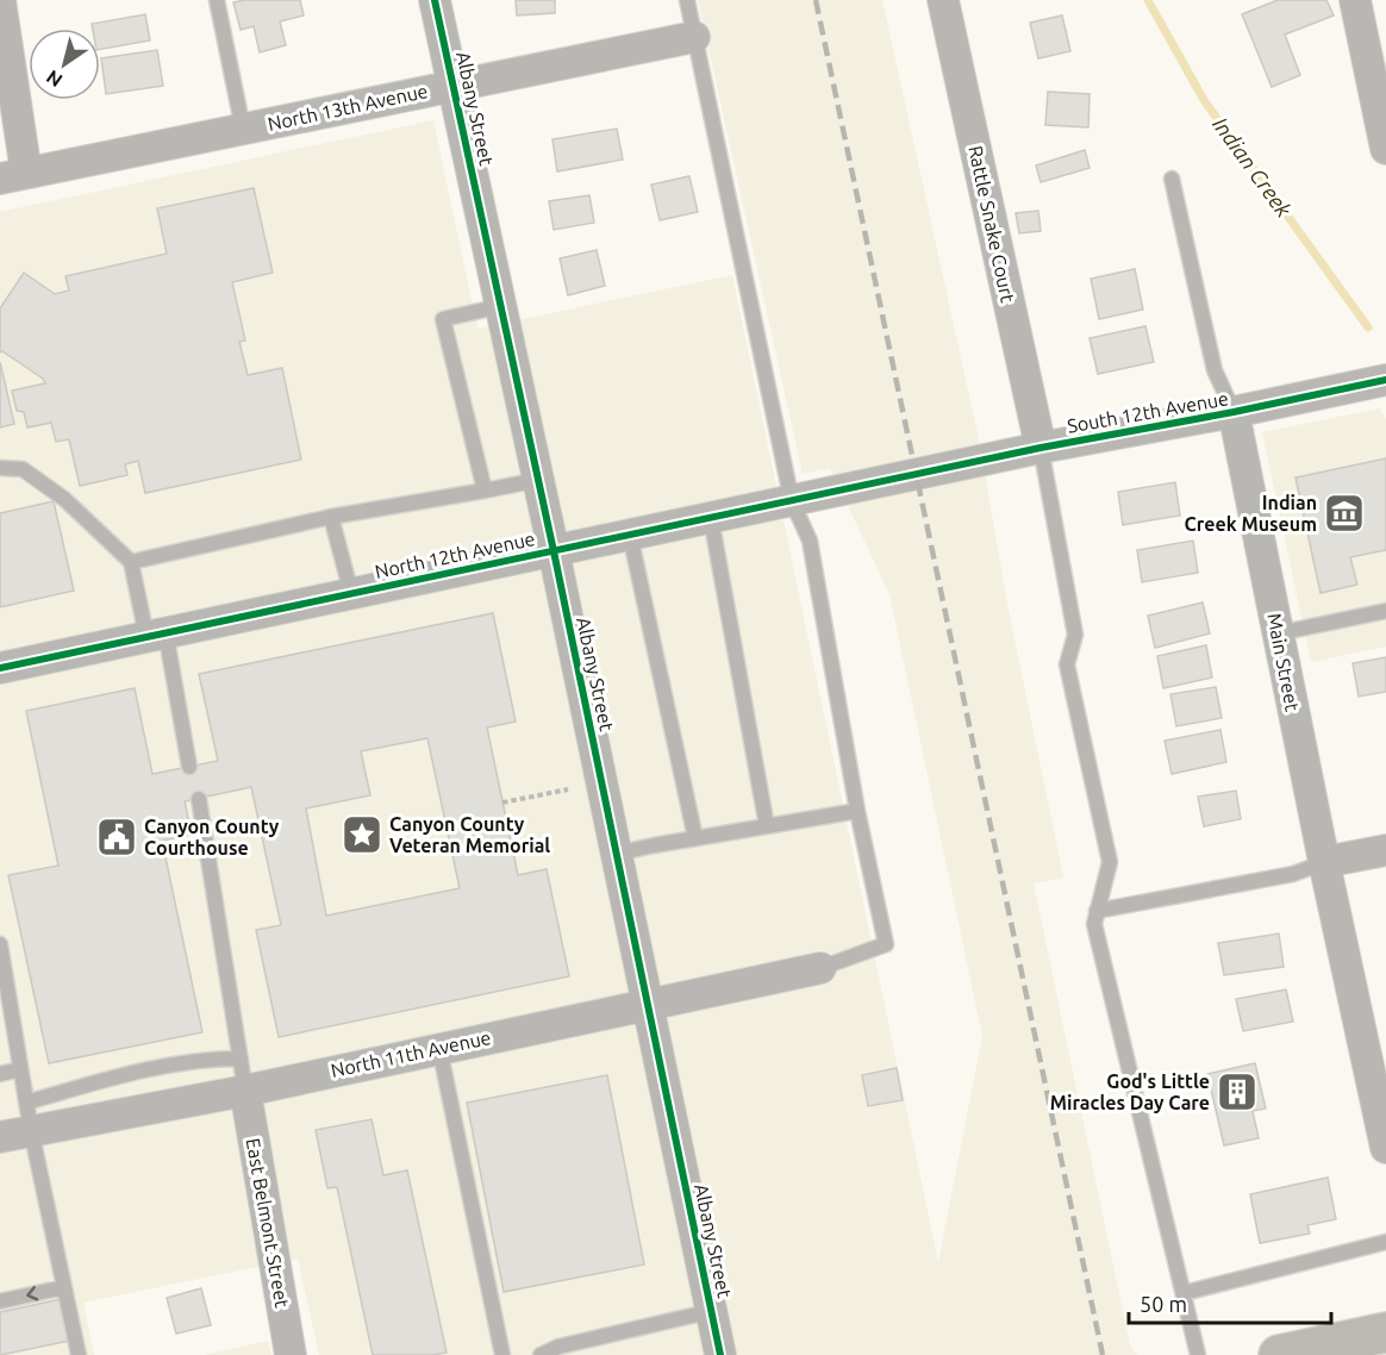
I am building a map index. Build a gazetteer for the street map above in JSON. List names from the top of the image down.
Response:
{
  "streets": {
    "street": [
      "North 13th Avenue",
      "Albany Street",
      "Rattle Snake Court",
      "South 12th Avenue",
      "North 12th Avenue",
      "Main Street",
      "North 11th Avenue",
      "East Belmont Street"
    ]
  },
  "crossings": [
    ["North 13th Avenue", "Albany Street"],
    ["Albany Street", "North 12th Avenue"],
    ["Albany Street", "North 11th Avenue"],
    ["Rattle Snake Court", "South 12th Avenue"],
    ["South 12th Avenue", "North 12th Avenue"],
    ["South 12th Avenue", "Main Street"],
    ["North 11th Avenue", "East Belmont Street"]
  ],
  "water": ["Indian Creek"],
  "places": {
    "museum": ["Indian Creek Museum"],
    "place": ["Canyon County Veteran Memorial"],
    "public building": ["Canyon County Courthouse"],
    "building": ["God's Little Miracles Day Care"]
  },
  "scale_bar": "50 m",
  "north": "bottom left"
}
